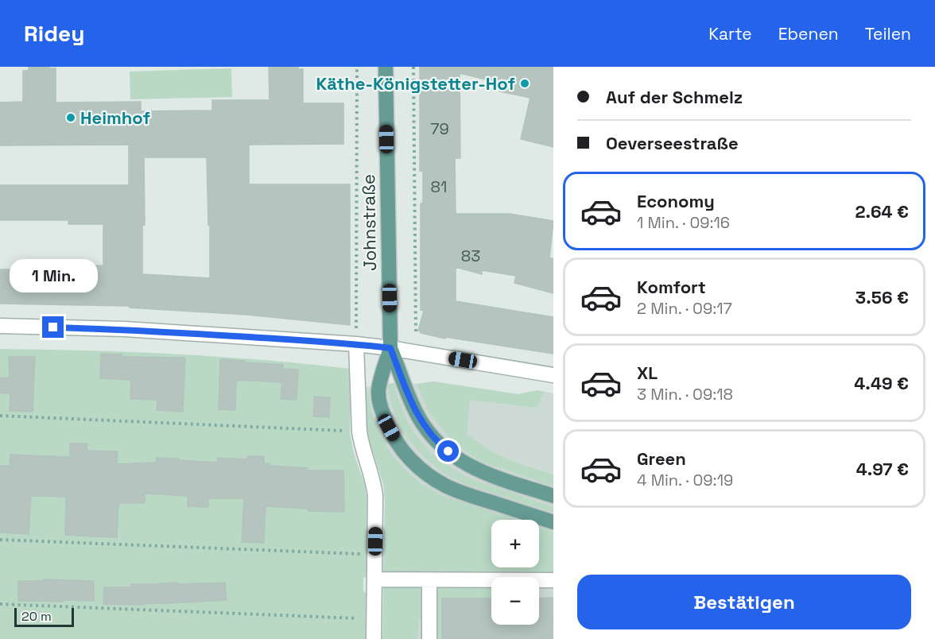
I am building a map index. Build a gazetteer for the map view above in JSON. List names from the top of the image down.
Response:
{
  "streets": {
    "main road": ["Johnstraße"]
  },
  "places": ["Käthe-Königstetter-Hof", "Heimhof"],
  "house_numbers": ["79", "81", "83"],
  "scale_bar": "20 m",
  "page": {
    "header": "Ridey",
    "nav": ["Karte", "Ebenen", "Teilen"],
    "banner": ["Auf der Schmelz", "Oeverseestraße"],
    "list": [
      {
        "name": "Economy",
        "note": "1 Min. · 09:16",
        "value": "2.64 €"
      },
      {
        "name": "Komfort",
        "note": "2 Min. · 09:17",
        "value": "3.56 €"
      },
      {
        "name": "XL",
        "note": "3 Min. · 09:18",
        "value": "4.49 €"
      },
      {
        "name": "Green",
        "note": "4 Min. · 09:19",
        "value": "4.97 €"
      }
    ],
    "bubble": "1 Min.",
    "map_buttons": ["+", "−"],
    "buttons": "Bestätigen",
    "scale": "20 m"
  }
}
